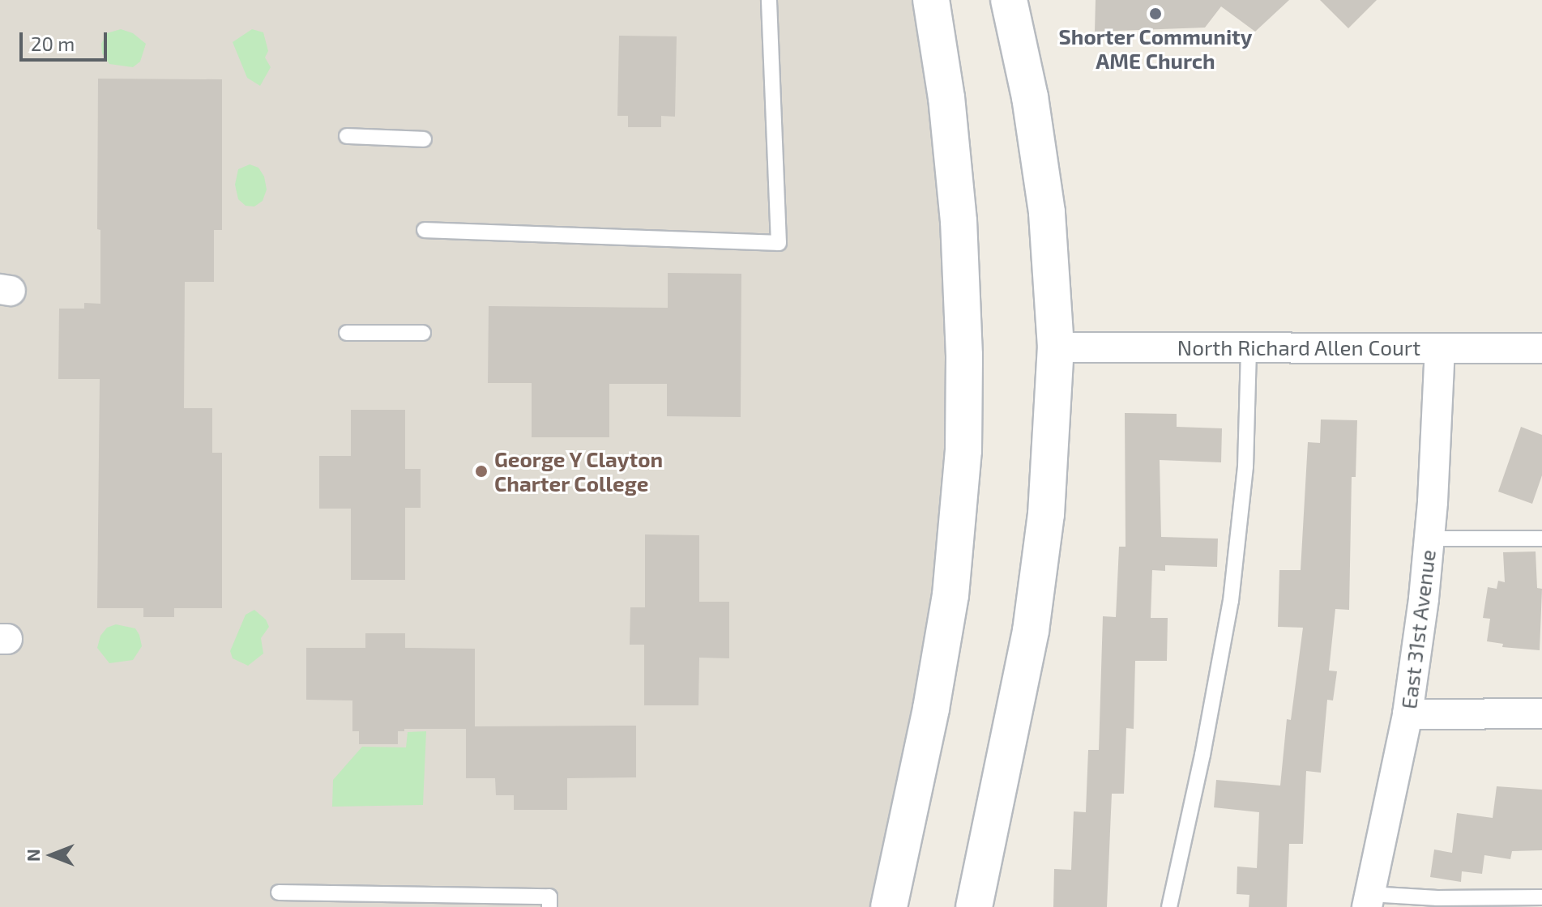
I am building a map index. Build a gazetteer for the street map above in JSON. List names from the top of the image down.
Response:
{
  "streets": {
    "street": ["North Richard Allen Court", "East 31st Avenue"]
  },
  "crossings": [
    ["North Richard Allen Court", "East 31st Avenue"]
  ],
  "places": ["Shorter Community AME Church", "George Y Clayton Charter College"],
  "scale_bar": "20 m",
  "north": "left"
}
